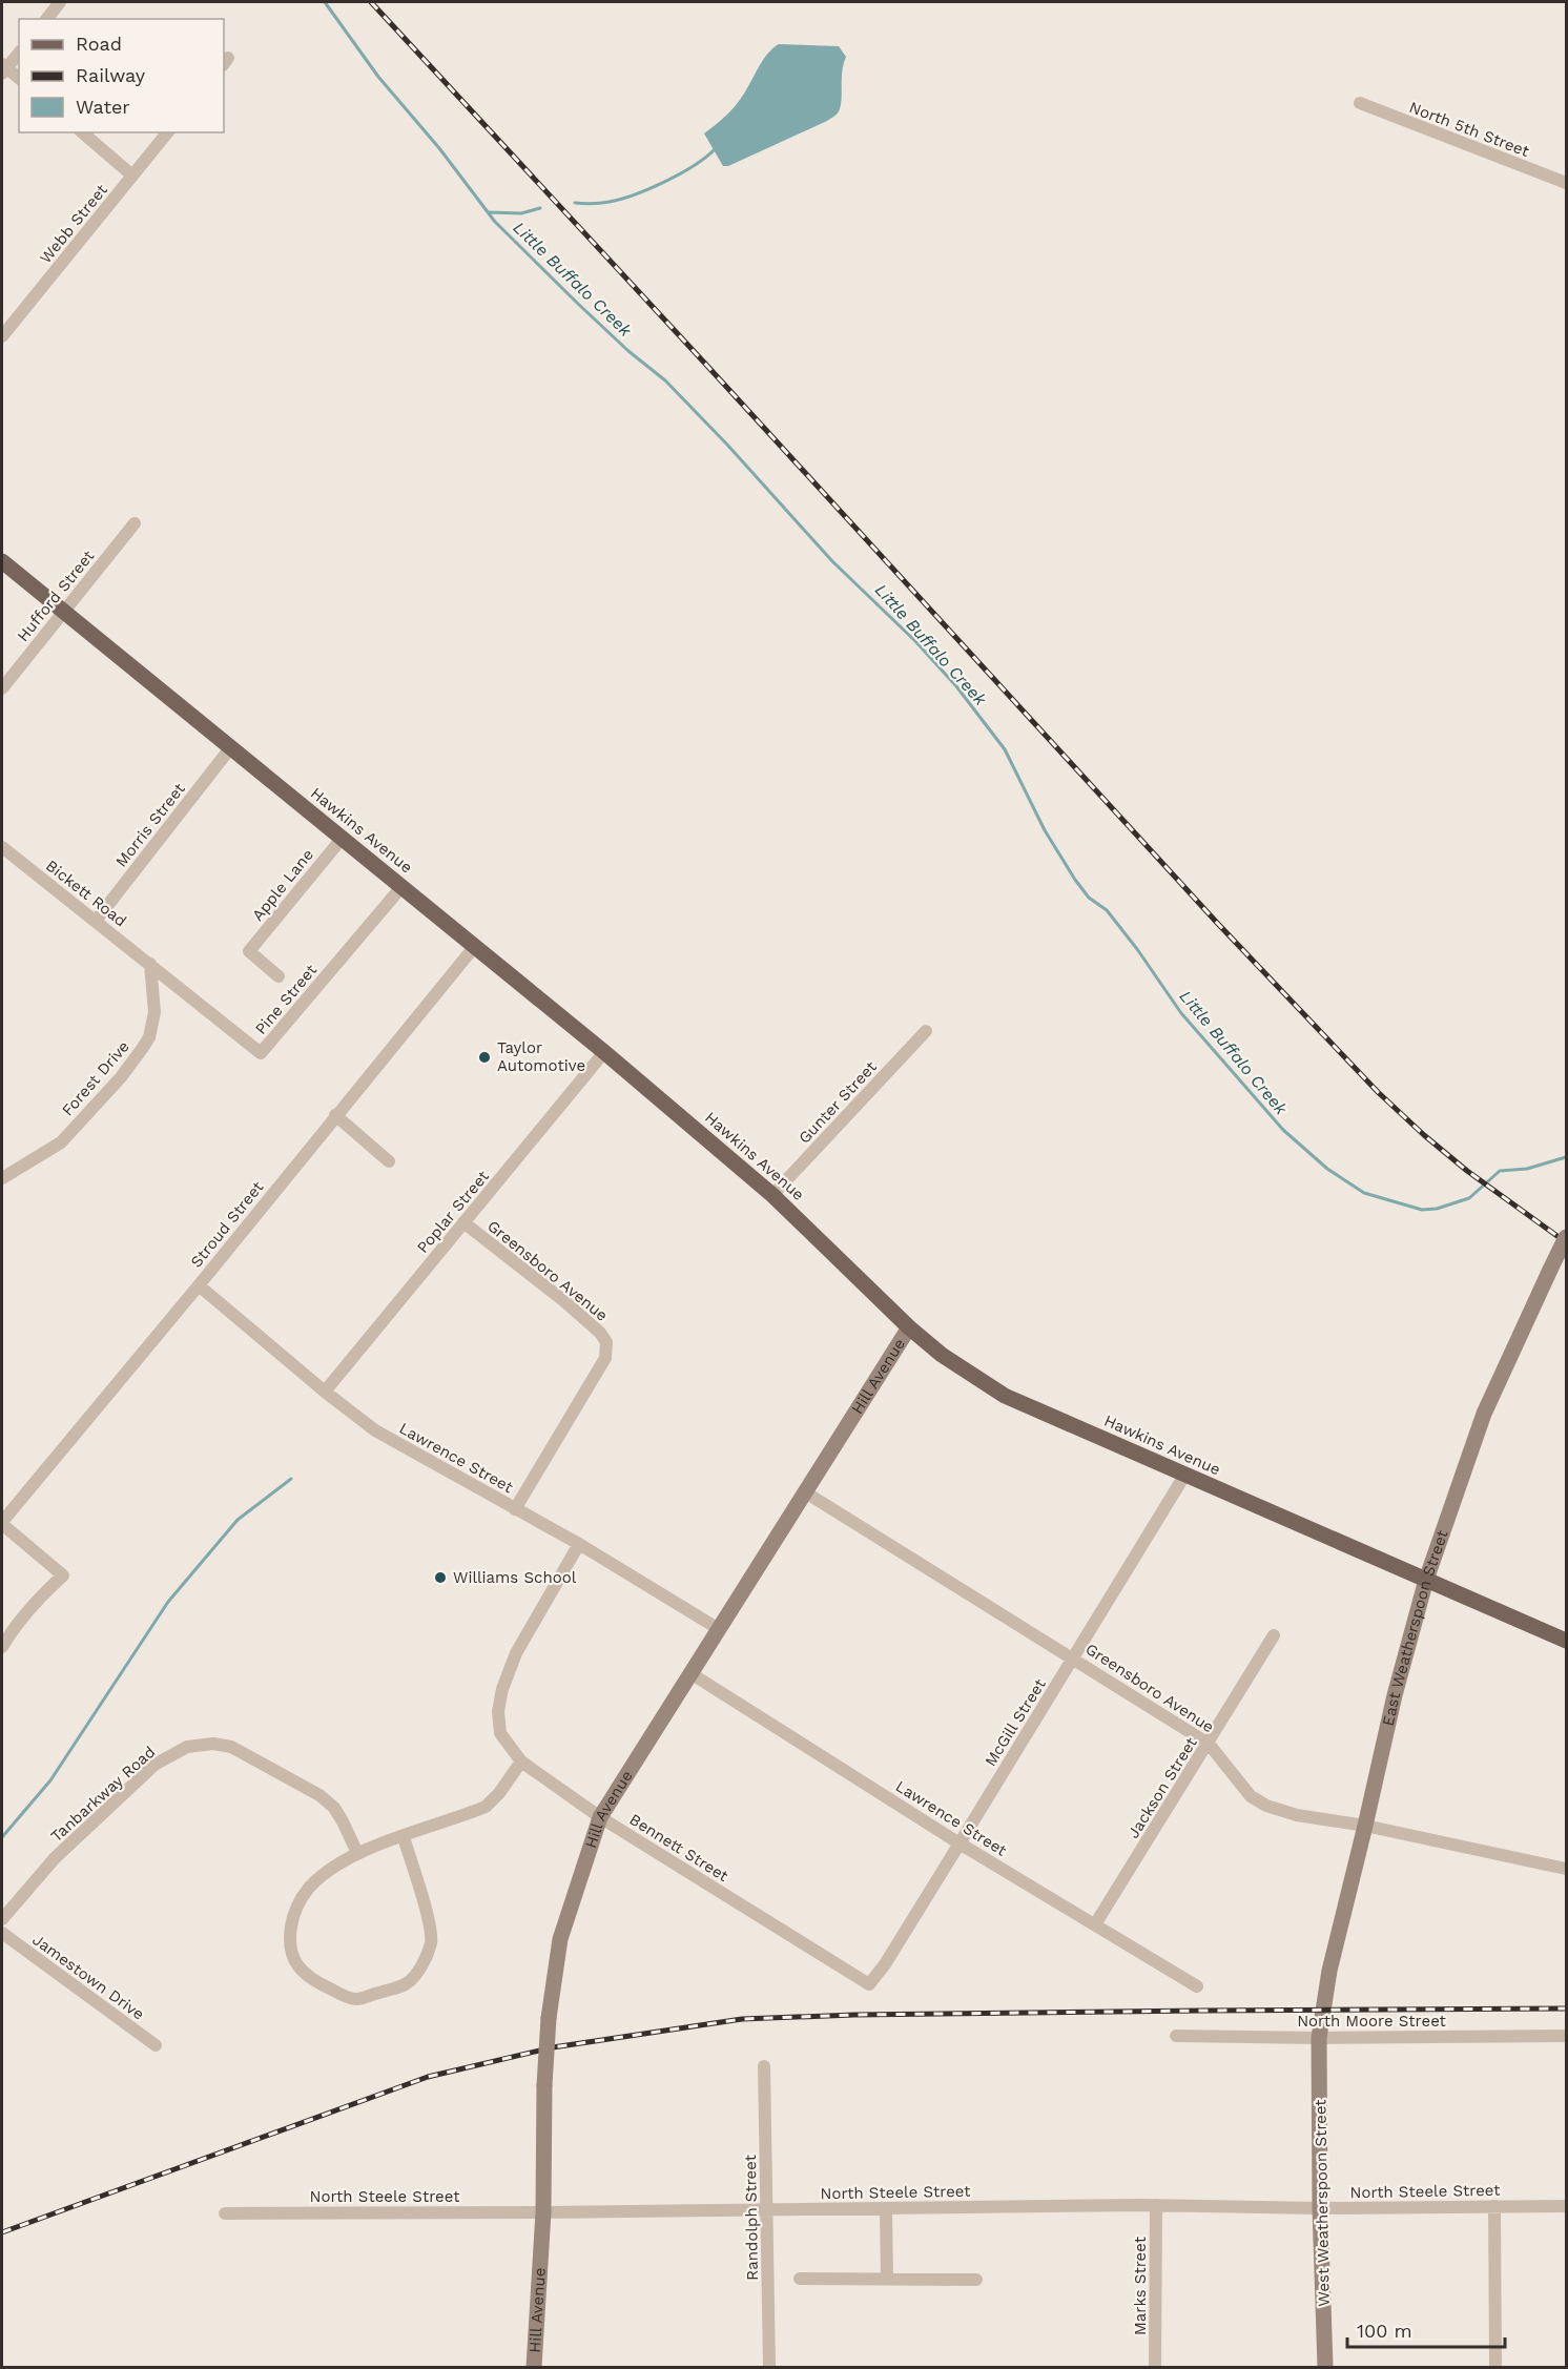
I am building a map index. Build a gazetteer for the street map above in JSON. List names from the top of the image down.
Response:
{
  "streets": {
    "main road": ["Hawkins Avenue"],
    "street": [
      "North 5th Street",
      "Webb Street",
      "Hufford Street",
      "Morris Street",
      "Apple Lane",
      "Bickett Road",
      "Pine Street",
      "Forest Drive",
      "Gunter Street",
      "Poplar Street",
      "Stroud Street",
      "Greensboro Avenue",
      "Hill Avenue",
      "Lawrence Street",
      "East Weatherspoon Street",
      "McGill Street",
      "Jackson Street",
      "Tanbarkway Road",
      "Bennett Street",
      "Jamestown Drive",
      "North Moore Street",
      "North Steele Street",
      "West Weatherspoon Street",
      "Randolph Street",
      "Marks Street"
    ]
  },
  "crossings": [
    ["Hufford Street", "Hawkins Avenue"],
    ["Morris Street", "Hawkins Avenue"],
    ["Morris Street", "Bickett Road"],
    ["Hawkins Avenue", "Apple Lane"],
    ["Hawkins Avenue", "Pine Street"],
    ["Hawkins Avenue", "Gunter Street"],
    ["Hawkins Avenue", "Poplar Street"],
    ["Hawkins Avenue", "Stroud Street"],
    ["Hawkins Avenue", "Hill Avenue"],
    ["Hawkins Avenue", "East Weatherspoon Street"],
    ["Hawkins Avenue", "McGill Street"],
    ["Bickett Road", "Pine Street"],
    ["Bickett Road", "Forest Drive"],
    ["Pine Street", "Forest Drive"],
    ["Poplar Street", "Greensboro Avenue"],
    ["Poplar Street", "Lawrence Street"],
    ["Stroud Street", "Lawrence Street"],
    ["Greensboro Avenue", "Hill Avenue"],
    ["Greensboro Avenue", "Lawrence Street"],
    ["Greensboro Avenue", "East Weatherspoon Street"],
    ["Greensboro Avenue", "McGill Street"],
    ["Greensboro Avenue", "Jackson Street"],
    ["Hill Avenue", "Lawrence Street"],
    ["Hill Avenue", "Bennett Street"],
    ["Hill Avenue", "North Steele Street"],
    ["Lawrence Street", "McGill Street"],
    ["Lawrence Street", "Jackson Street"],
    ["Lawrence Street", "Bennett Street"],
    ["East Weatherspoon Street", "North Moore Street"],
    ["East Weatherspoon Street", "West Weatherspoon Street"],
    ["McGill Street", "Bennett Street"],
    ["North Moore Street", "West Weatherspoon Street"],
    ["North Steele Street", "West Weatherspoon Street"],
    ["North Steele Street", "Randolph Street"],
    ["North Steele Street", "Marks Street"]
  ],
  "water": ["Little Buffalo Creek"],
  "places": ["Taylor Automotive", "Williams School"],
  "legend": ["Road", "Railway", "Water"],
  "scale_bar": "100 m"
}
